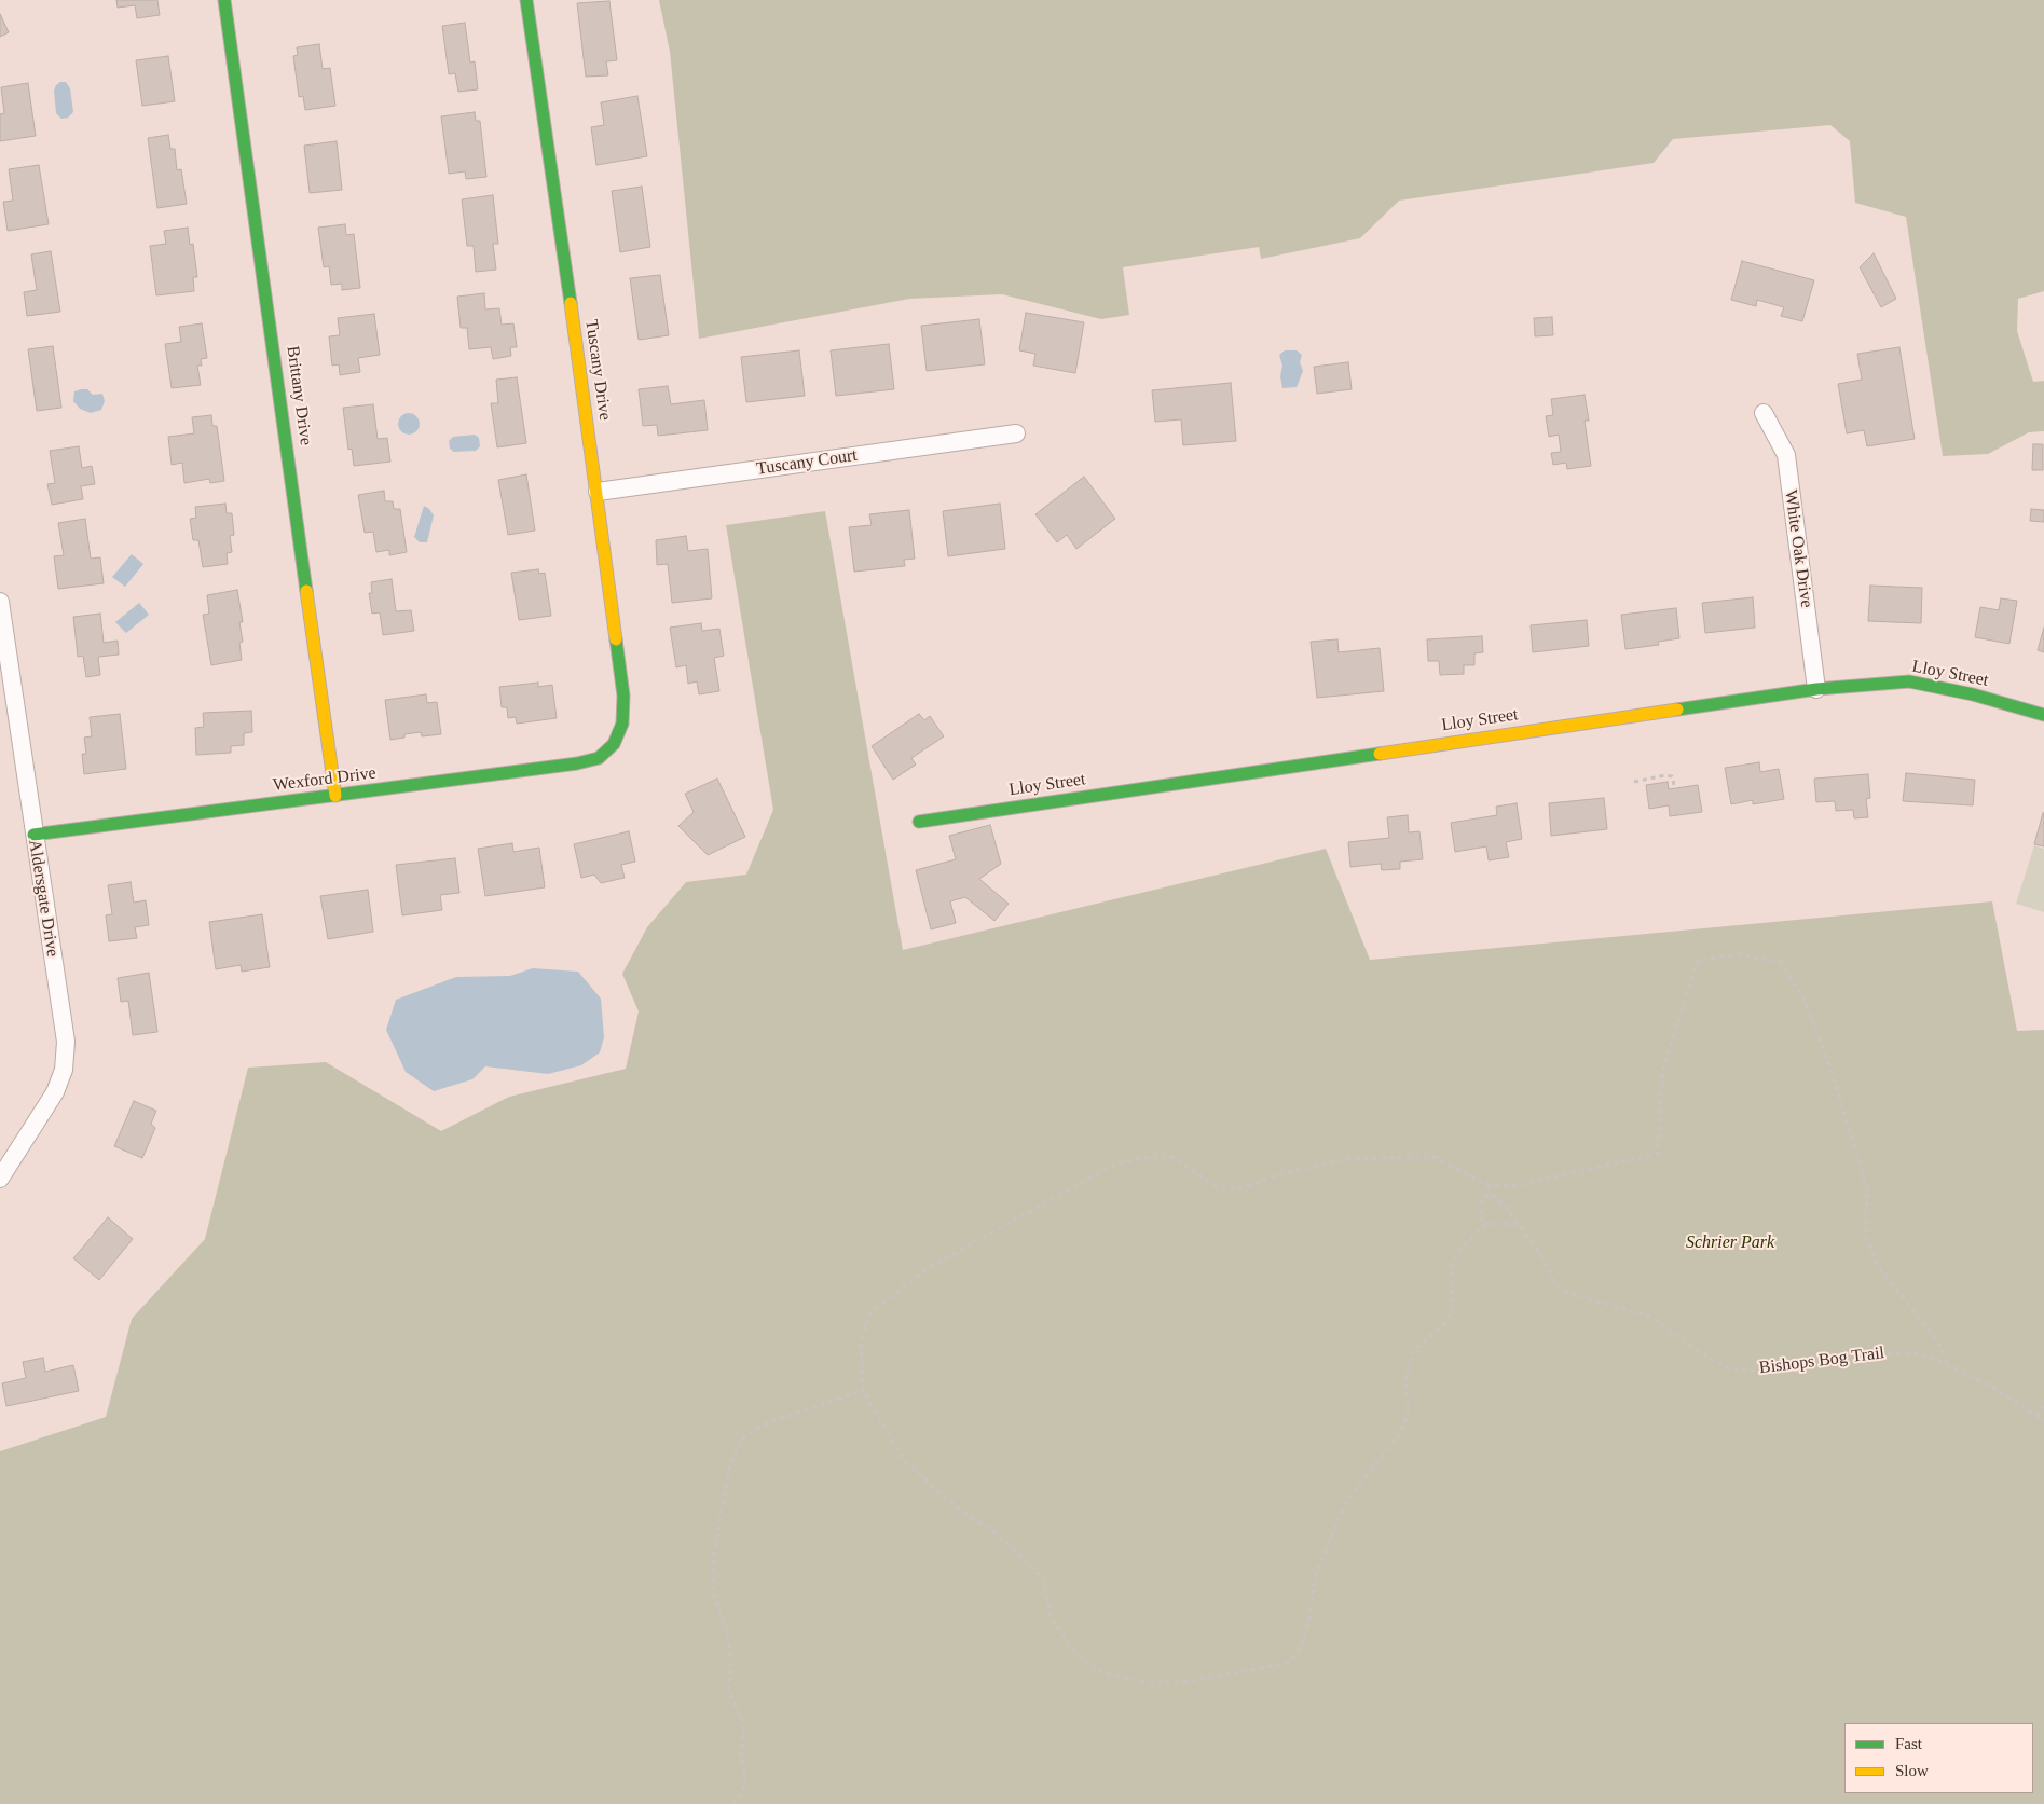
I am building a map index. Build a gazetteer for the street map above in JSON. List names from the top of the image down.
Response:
{
  "streets": {
    "street": [
      "Tuscany Drive",
      "Brittany Drive",
      "Tuscany Court",
      "White Oak Drive",
      "Lloy Street",
      "Wexford Drive",
      "Aldersgate Drive"
    ],
    "path": ["Bishops Bog Trail"]
  },
  "crossings": [
    ["Tuscany Drive", "Tuscany Court"],
    ["Tuscany Drive", "Wexford Drive"],
    ["Brittany Drive", "Wexford Drive"],
    ["White Oak Drive", "Lloy Street"],
    ["Wexford Drive", "Aldersgate Drive"]
  ],
  "parks": ["Schrier Park"],
  "legend": ["Fast", "Slow"]
}
